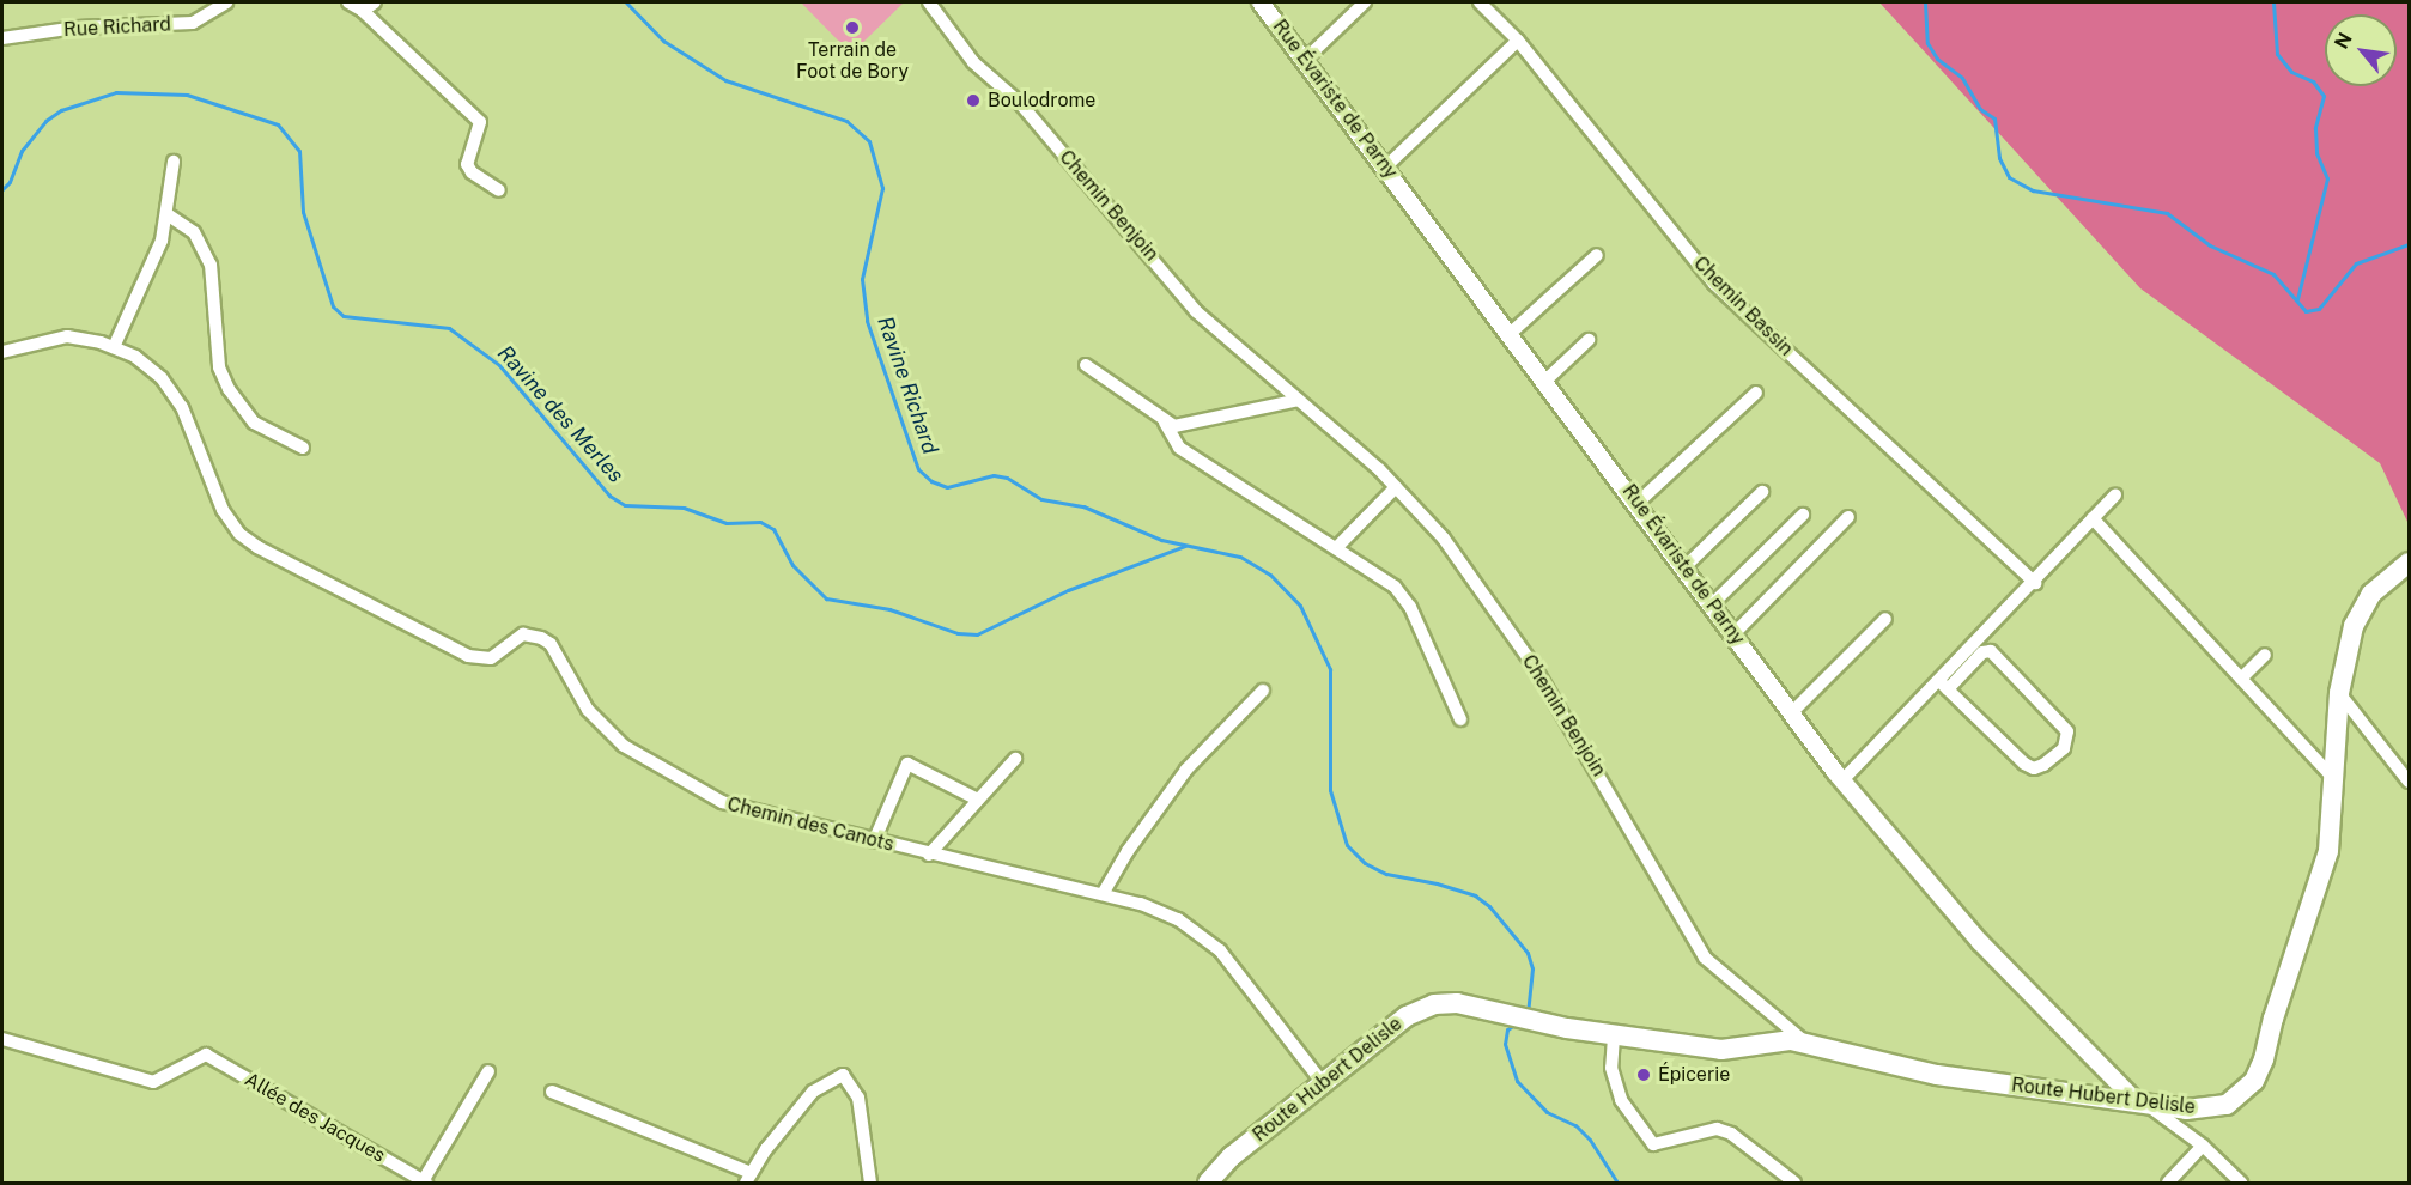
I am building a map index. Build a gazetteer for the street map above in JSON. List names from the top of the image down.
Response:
{
  "streets": {
    "main road": ["Route Hubert Delisle"],
    "street": [
      "Rue Richard",
      "Rue Évariste de Parny",
      "Chemin Benjoin",
      "Chemin Bassin",
      "Chemin des Canots",
      "Allée des Jacques"
    ]
  },
  "crossings": [
    ["Rue Évariste de Parny", "Route Hubert Delisle"],
    ["Chemin Benjoin", "Route Hubert Delisle"],
    ["Chemin des Canots", "Route Hubert Delisle"]
  ],
  "water": ["Ravine Richard", "Ravine des Merles"],
  "places": ["Terrain de Foot de Bory", "Boulodrome", "Épicerie"],
  "north": "top left"
}
